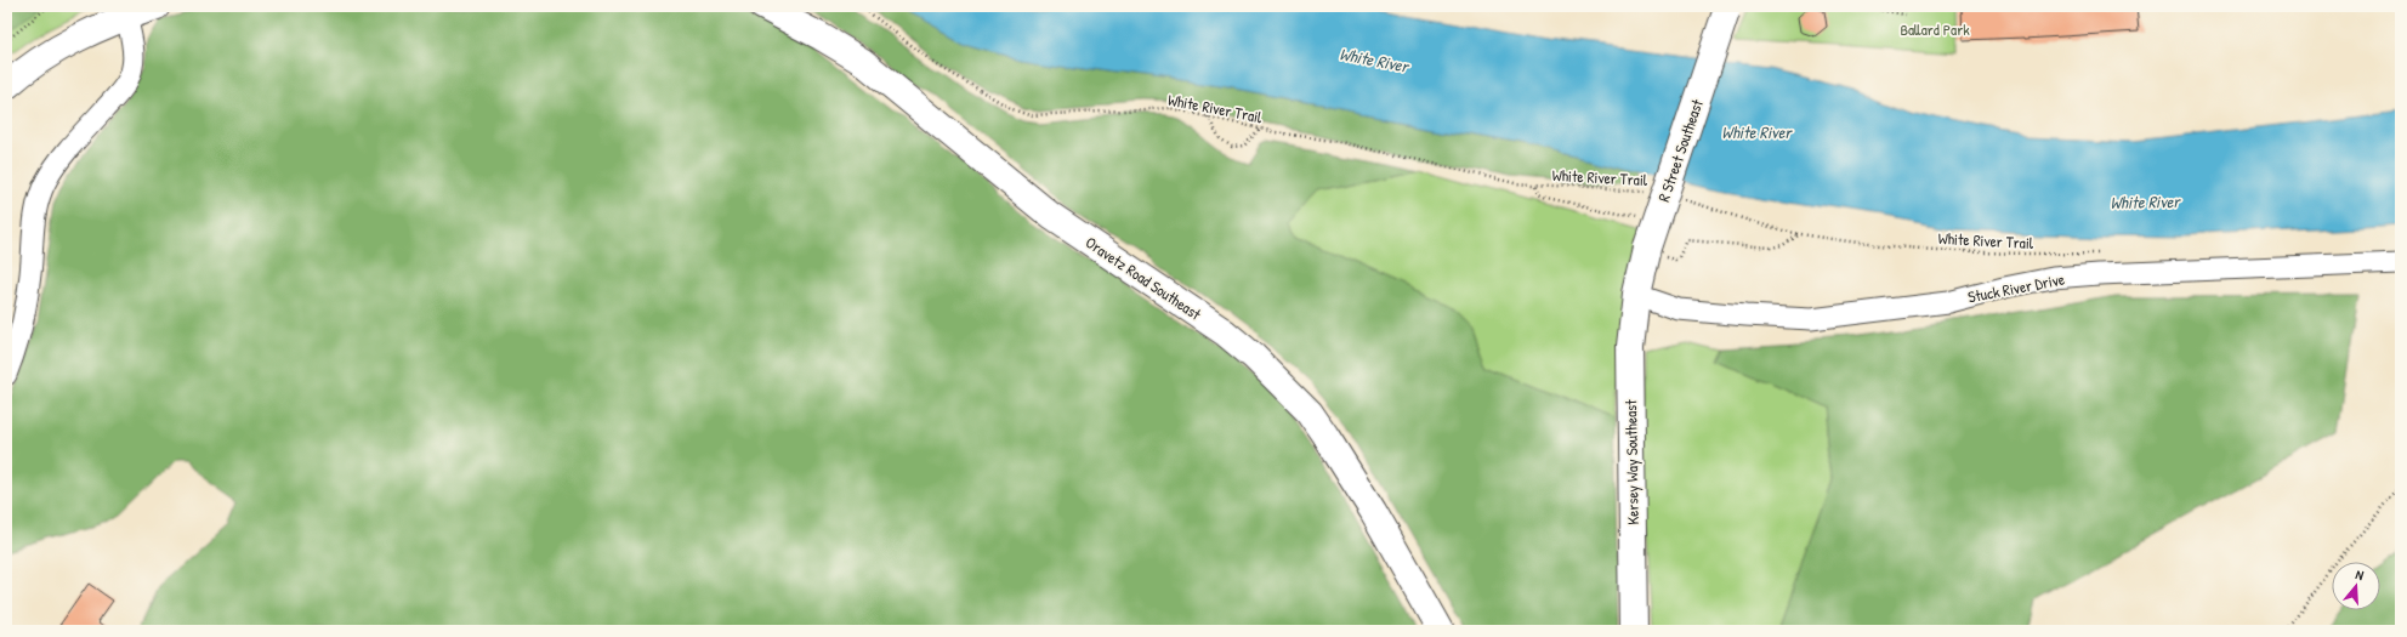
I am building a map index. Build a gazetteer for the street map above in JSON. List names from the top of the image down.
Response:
{
  "streets": {
    "street": [
      "R Street Southeast",
      "Oravetz Road Southeast",
      "Stuck River Drive",
      "Kersey Way Southeast"
    ],
    "path": ["White River Trail"]
  },
  "crossings": [
    ["R Street Southeast", "Stuck River Drive"],
    ["R Street Southeast", "Kersey Way Southeast"],
    ["Stuck River Drive", "Kersey Way Southeast"]
  ],
  "water": ["White River"],
  "parks": ["Ballard Park"],
  "north": "top"
}
